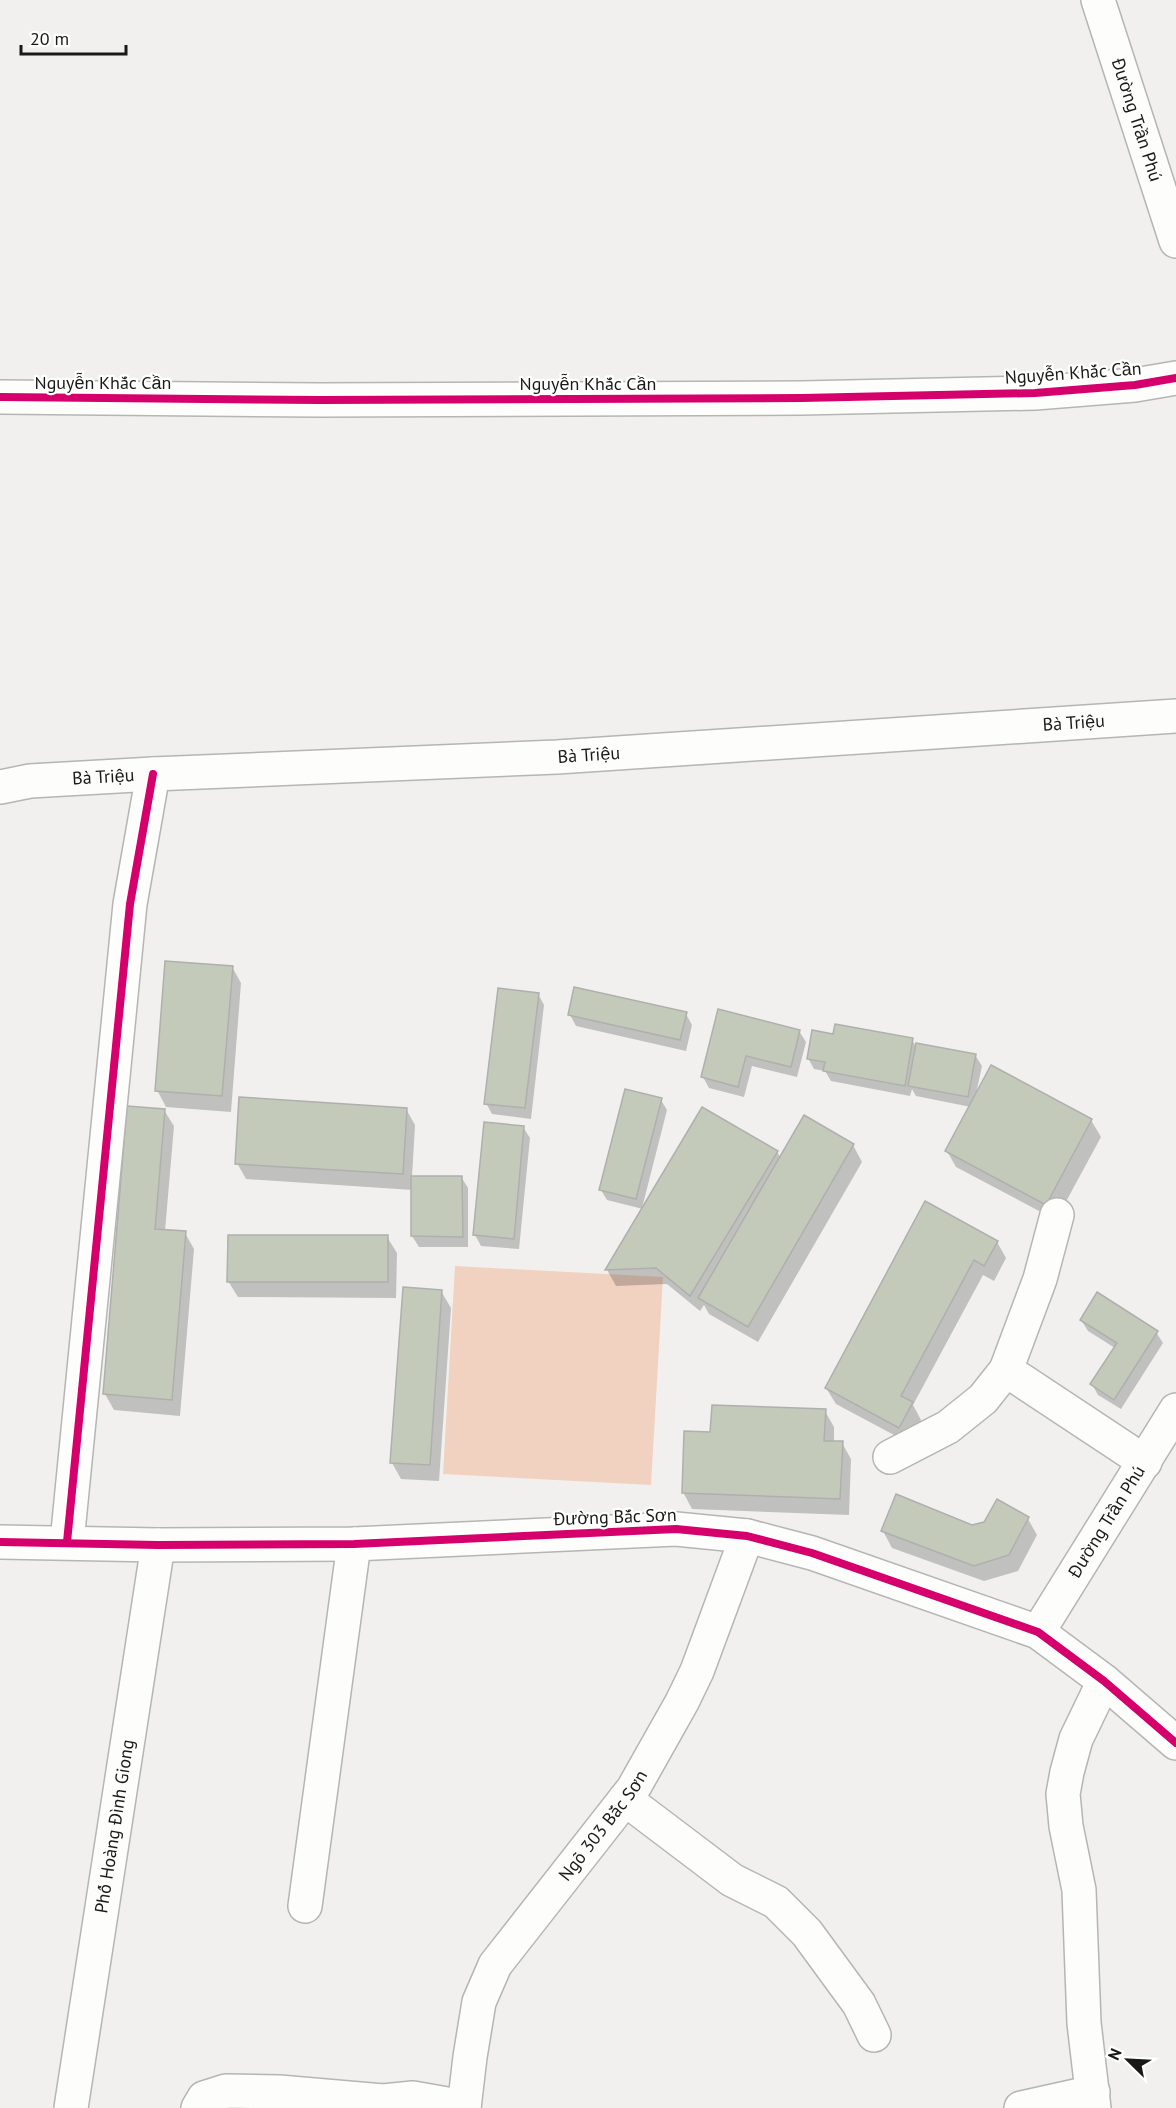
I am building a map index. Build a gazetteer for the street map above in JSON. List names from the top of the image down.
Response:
{
  "streets": {
    "street": [
      "Đường Trần Phú",
      "Nguyễn Khắc Cần",
      "Bà Triệu",
      "Đường Bắc Sơn",
      "Ngõ 303 Bắc Sơn",
      "Phố Hoàng Đình Giong"
    ]
  },
  "crossings": [
    ["Đường Trần Phú", "Đường Bắc Sơn"],
    ["Đường Bắc Sơn", "Ngõ 303 Bắc Sơn"],
    ["Đường Bắc Sơn", "Phố Hoàng Đình Giong"]
  ],
  "scale_bar": "20 m",
  "north": "top left"
}
